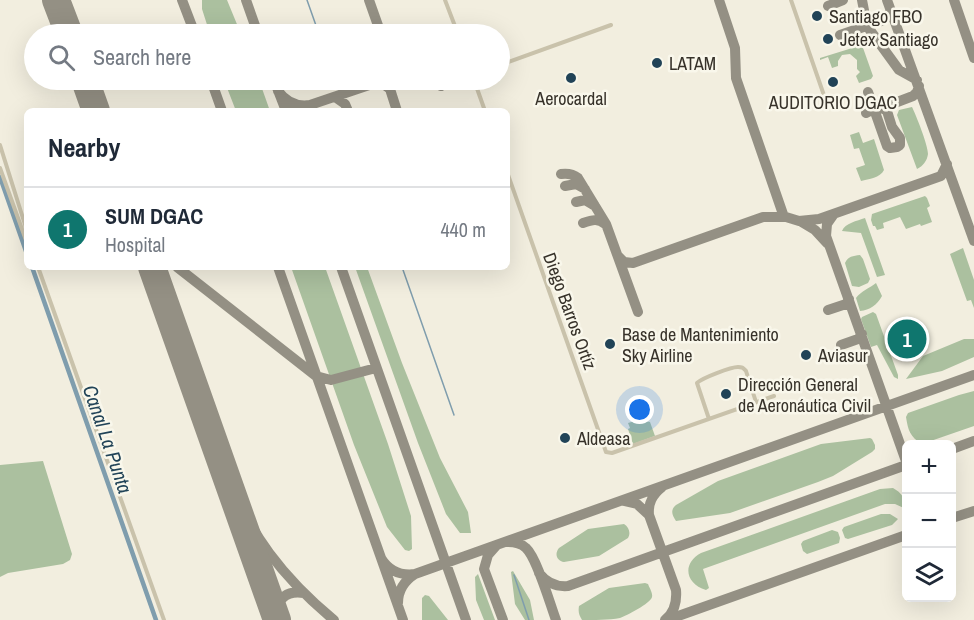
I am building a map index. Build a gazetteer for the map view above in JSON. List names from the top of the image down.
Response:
{
  "streets": {
    "street": ["Diego Barros Ortíz"]
  },
  "water": ["Canal La Punta"],
  "places": [
    "Santiago FBO",
    "Jetex Santiago",
    "LATAM",
    "Aerocardal",
    "AUDITORIO DGAC",
    "Base de Mantenimiento Sky Airline",
    "Aviasur",
    "Dirección General de Aeronáutica Civil",
    "Aldeasa"
  ],
  "page": {
    "search": "Search here",
    "heading": "Nearby",
    "list": [
      {
        "mark": "1",
        "name": "SUM DGAC",
        "note": "Hospital",
        "value": "440 m"
      }
    ],
    "pins": "1",
    "map_buttons": ["+", "−"]
  }
}
